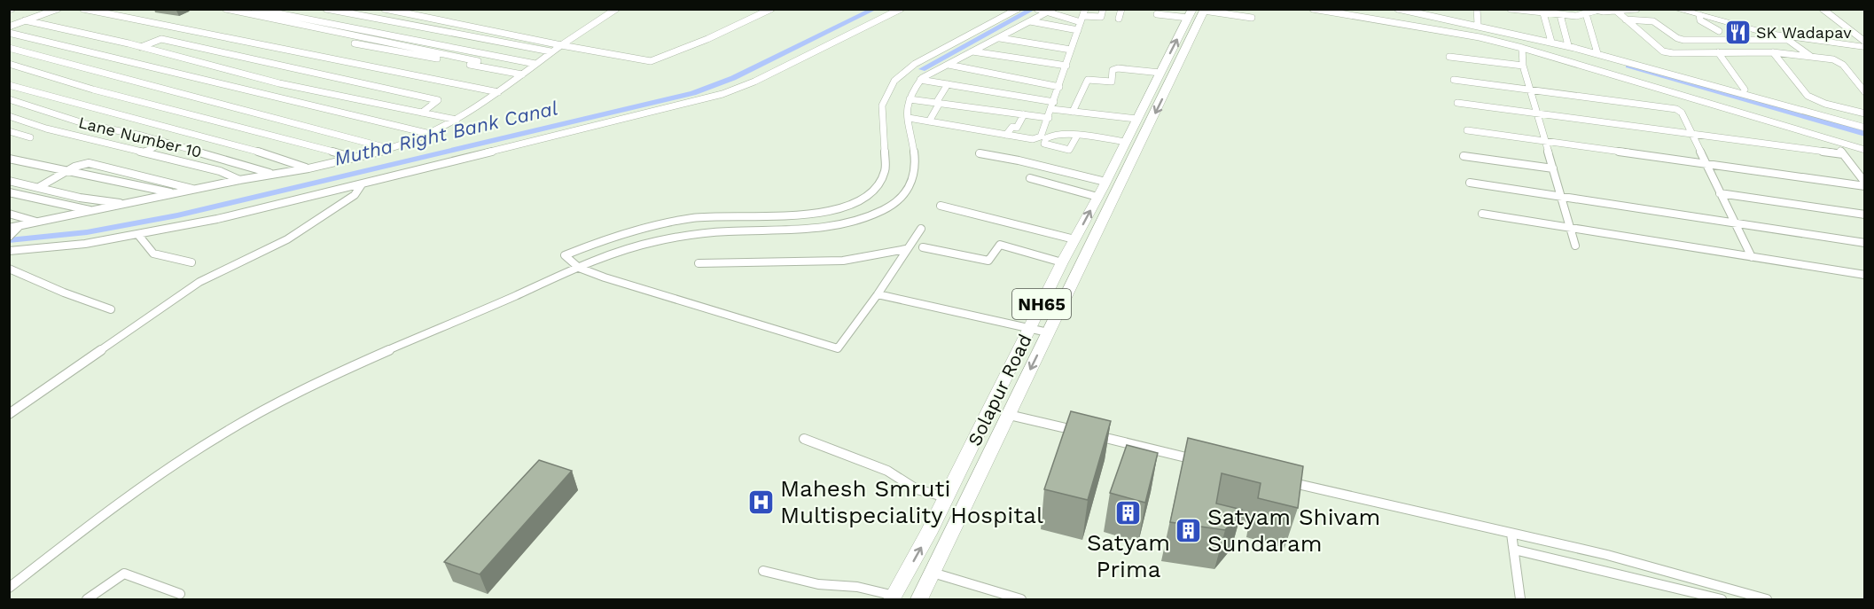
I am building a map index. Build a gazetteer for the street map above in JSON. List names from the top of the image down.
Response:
{
  "streets": {
    "main road": ["NH65", "Solapur Road"],
    "street": ["Lane Number 10"]
  },
  "water": ["Mutha Right Bank Canal"],
  "places": {
    "restaurant": ["SK Wadapav"],
    "hospital": ["Mahesh Smruti Multispeciality Hospital"],
    "building": ["Satyam Prima", "Satyam Shivam Sundaram"]
  }
}
